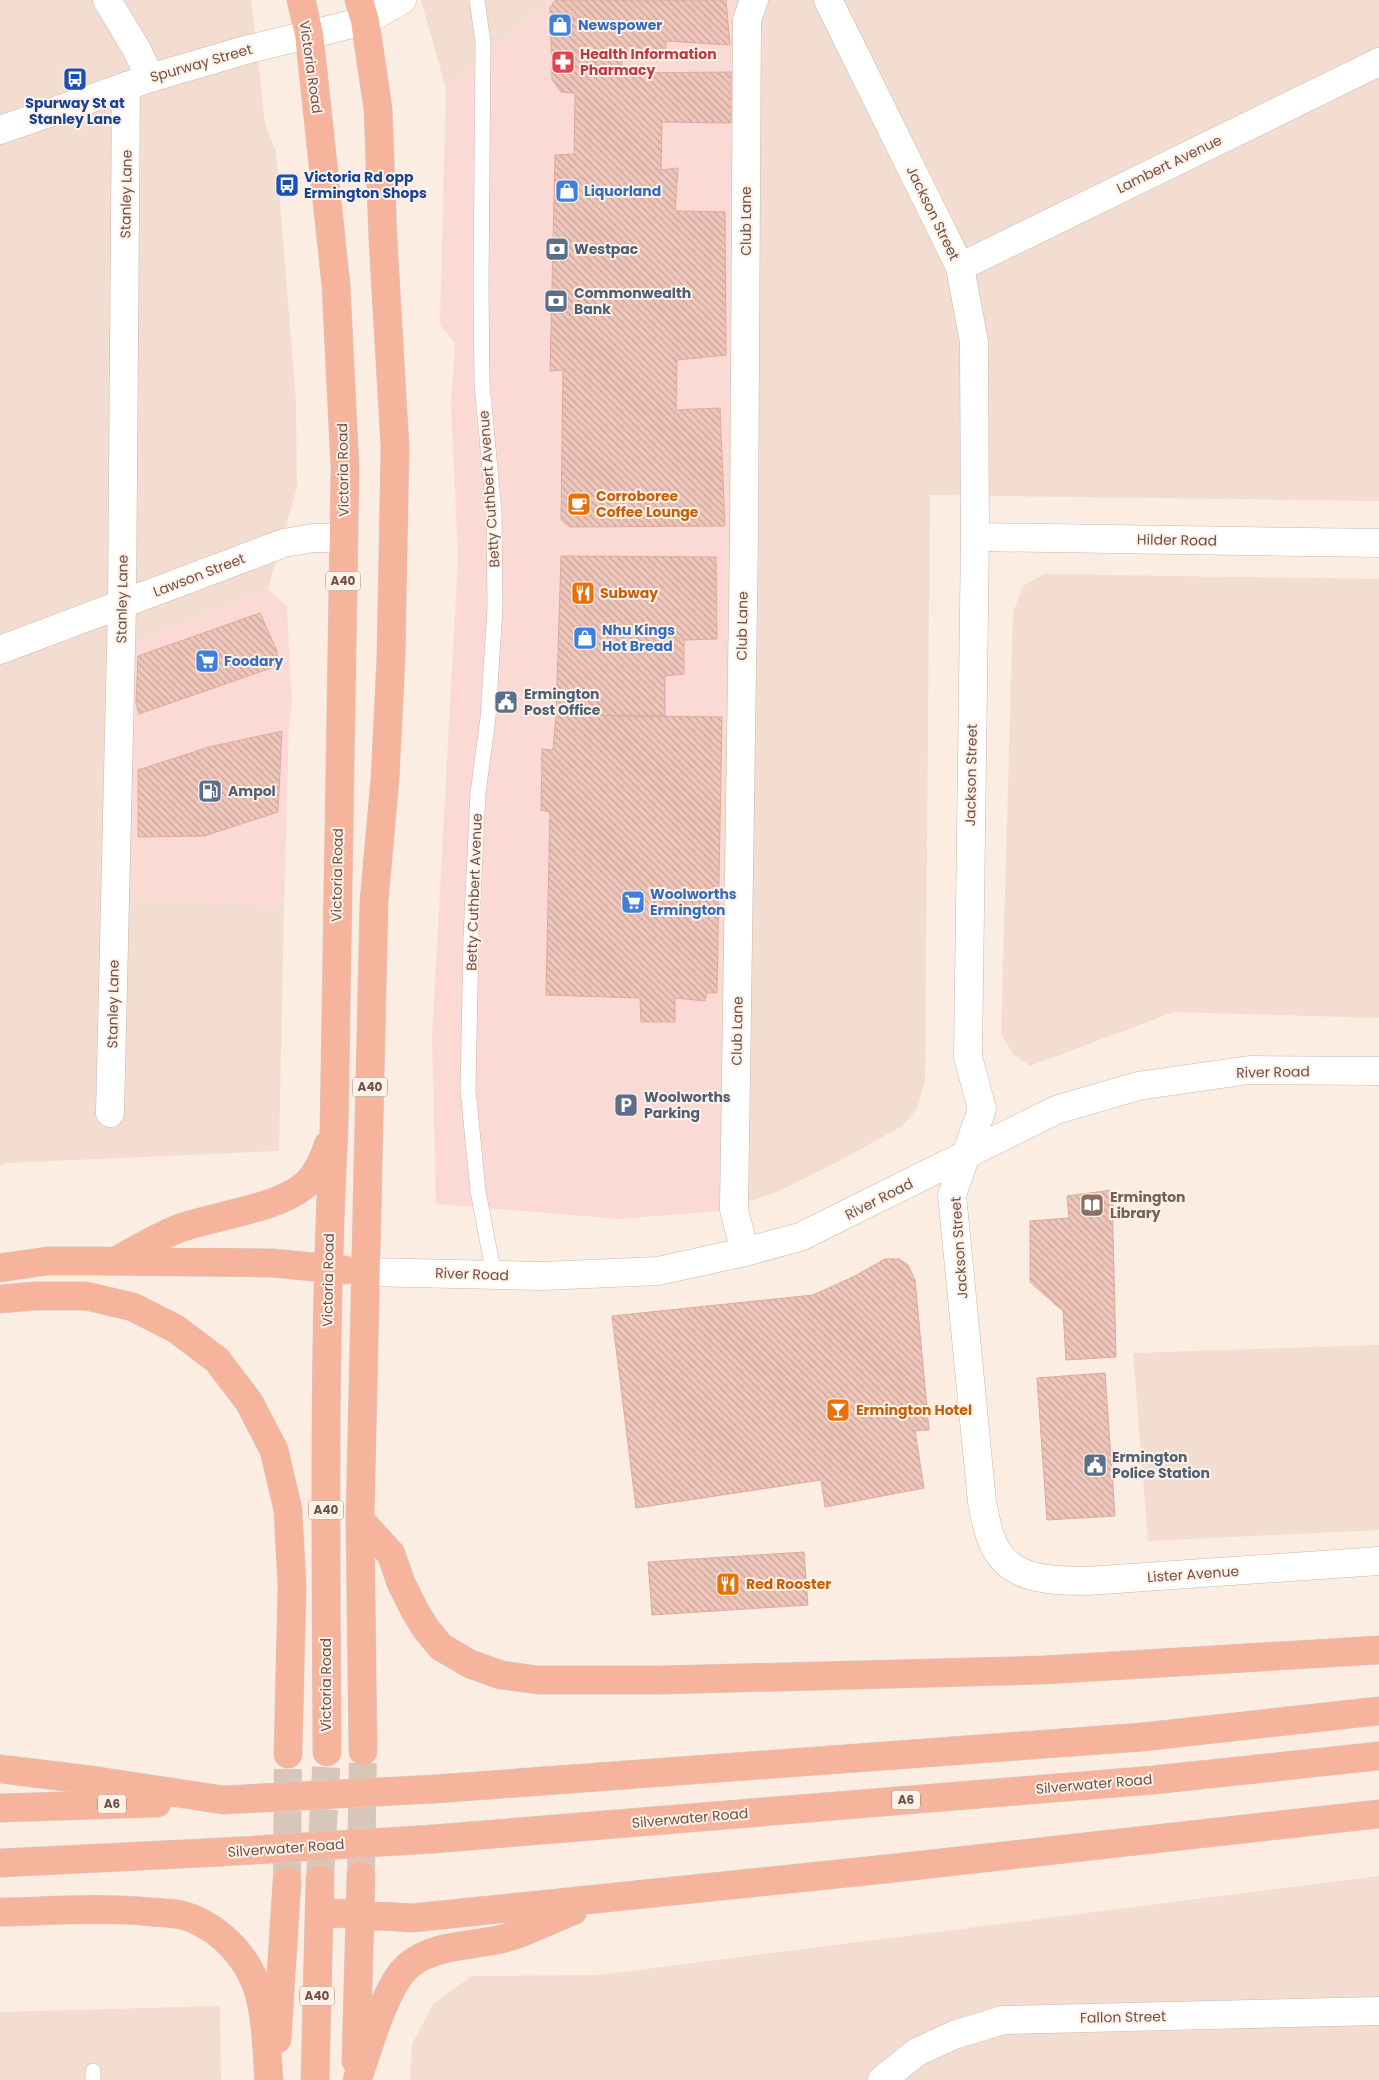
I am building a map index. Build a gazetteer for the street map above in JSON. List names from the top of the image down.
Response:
{
  "streets": {
    "highway": [
      "Victoria Road",
      "A40",
      "Silverwater Road",
      "A6"
    ],
    "street": [
      "Spurway Street",
      "Lambert Avenue",
      "Stanley Lane",
      "Jackson Street",
      "Club Lane",
      "Hilder Road",
      "Lawson Street",
      "River Road",
      "Lister Avenue",
      "Fallon Street"
    ],
    "lane": ["Betty Cuthbert Avenue"]
  },
  "crossings": [
    ["Spurway Street", "Victoria Road"],
    ["Spurway Street", "Stanley Lane"],
    ["Spurway Street", "A40"],
    ["Victoria Road", "Lawson Street"],
    ["Lambert Avenue", "Jackson Street"],
    ["Stanley Lane", "Lawson Street"],
    ["Jackson Street", "Hilder Road"],
    ["Jackson Street", "River Road"],
    ["Jackson Street", "Lister Avenue"],
    ["Club Lane", "River Road"],
    ["Betty Cuthbert Avenue", "River Road"],
    ["A40", "River Road"]
  ],
  "places": {
    "shop": ["Newspower", "Liquorland", "Nhu Kings Hot Bread"],
    "pharmacy": ["Health Information Pharmacy"],
    "bus stop": ["Spurway St at Stanley Lane", "Victoria Rd opp Ermington Shops"],
    "bank": ["Westpac", "Commonwealth Bank"],
    "cafe": ["Corroboree Coffee Lounge"],
    "restaurant": ["Subway", "Red Rooster"],
    "supermarket": ["Foodary", "Woolworths Ermington"],
    "public building": ["Ermington Post Office", "Ermington Police Station"],
    "fuel station": ["Ampol"],
    "parking": ["Woolworths Parking"],
    "library": ["Ermington Library"],
    "bar": ["Ermington Hotel"]
  }
}
